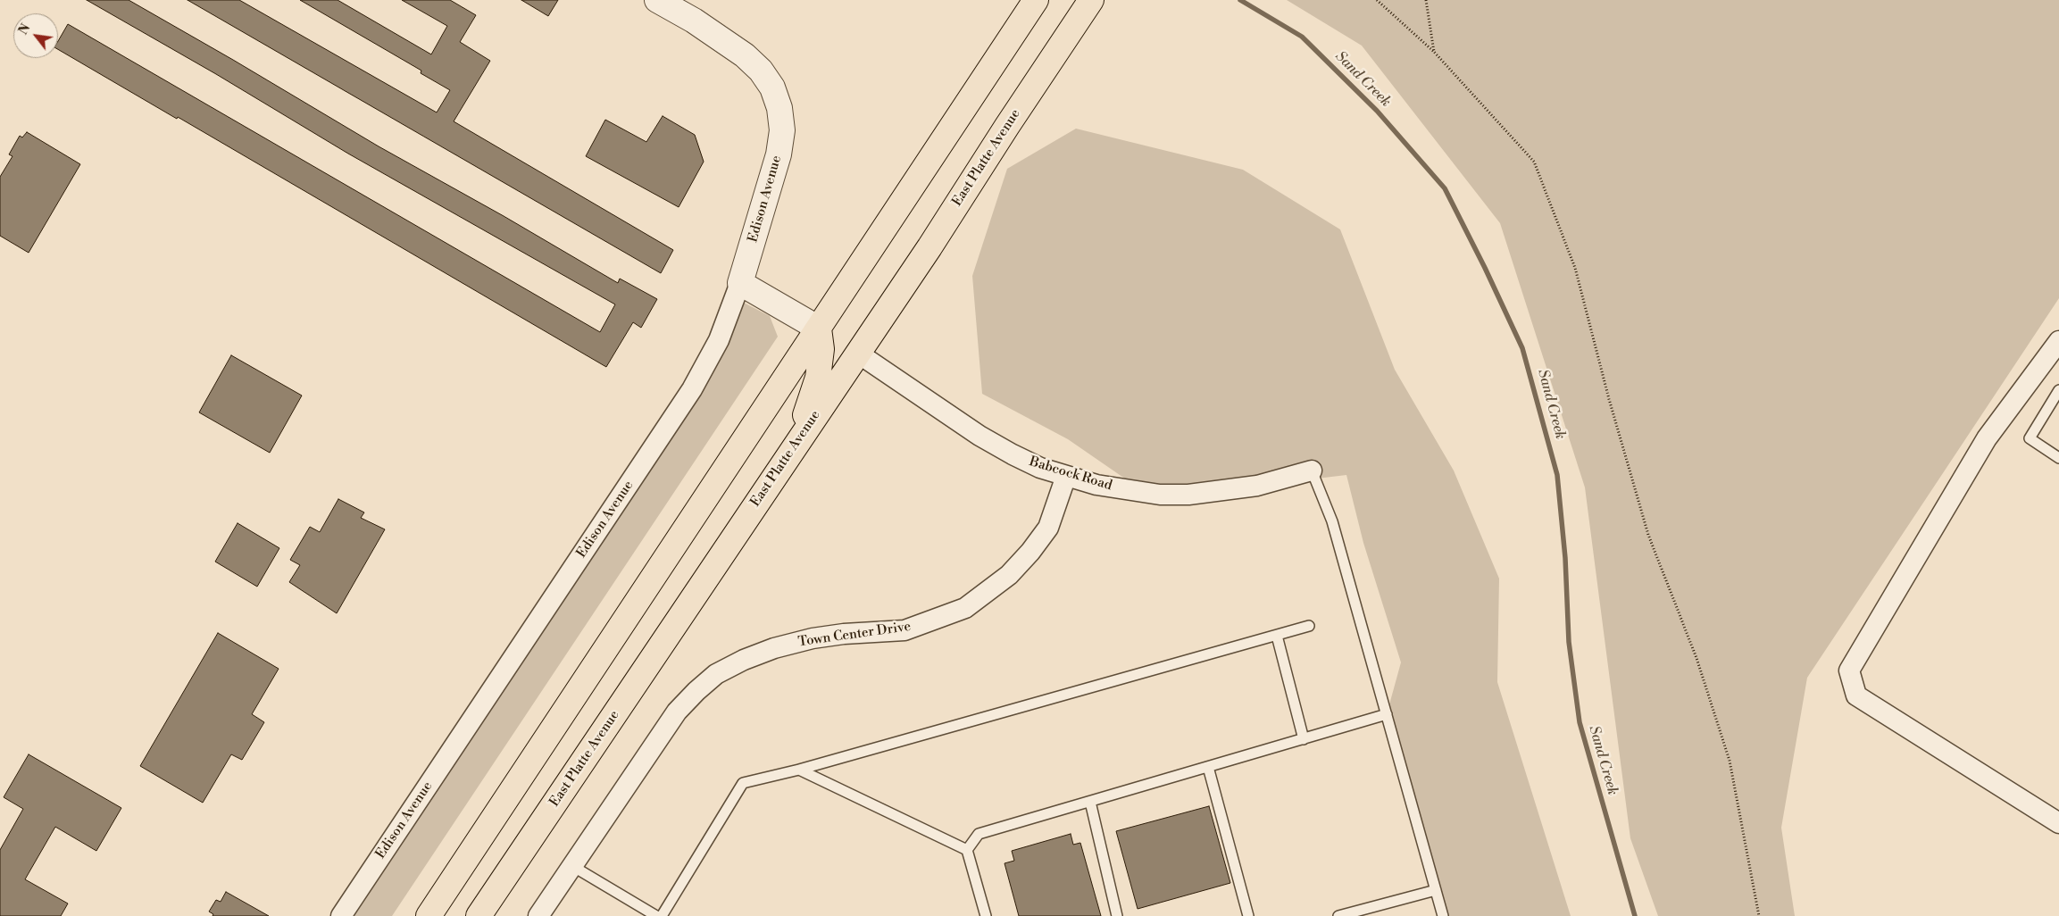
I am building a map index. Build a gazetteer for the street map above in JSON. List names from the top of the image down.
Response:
{
  "streets": {
    "highway": ["East Platte Avenue"],
    "street": ["Edison Avenue", "Babcock Road", "Town Center Drive"]
  },
  "crossings": [
    ["East Platte Avenue", "Babcock Road"],
    ["Babcock Road", "Town Center Drive"]
  ],
  "water": ["Sand Creek"],
  "north": "top left"
}
